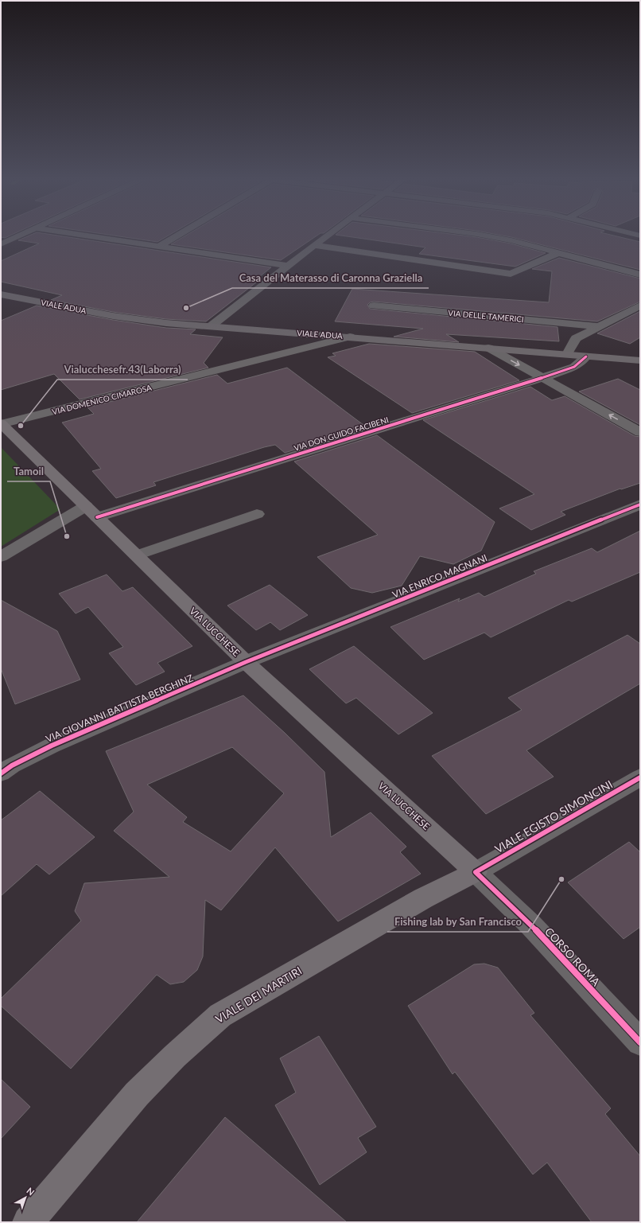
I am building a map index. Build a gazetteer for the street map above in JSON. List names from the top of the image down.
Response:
{
  "streets": {
    "main road": ["VIALE ADUA", "VIA LUCCHESE", "VIALE DEI MARTIRI"],
    "street": [
      "VIA DELLE TAMERICI",
      "VIA DOMENICO CIMAROSA",
      "VIA DON GUIDO FACIBENI",
      "VIA ENRICO MAGNANI",
      "VIA GIOVANNI BATTISTA BERGHINZ",
      "VIALE EGISTO SIMONCINI",
      "CORSO ROMA"
    ]
  },
  "crossings": [
    ["VIALE ADUA", "VIA DOMENICO CIMAROSA"],
    ["VIALE ADUA", "VIA DON GUIDO FACIBENI"],
    ["VIA DOMENICO CIMAROSA", "VIA LUCCHESE"],
    ["VIA DON GUIDO FACIBENI", "VIA LUCCHESE"],
    ["VIA ENRICO MAGNANI", "VIA LUCCHESE"],
    ["VIA ENRICO MAGNANI", "VIA GIOVANNI BATTISTA BERGHINZ"],
    ["VIA LUCCHESE", "VIA GIOVANNI BATTISTA BERGHINZ"],
    ["VIA LUCCHESE", "VIALE EGISTO SIMONCINI"],
    ["VIA LUCCHESE", "CORSO ROMA"],
    ["VIA LUCCHESE", "VIALE DEI MARTIRI"],
    ["VIALE EGISTO SIMONCINI", "CORSO ROMA"],
    ["VIALE EGISTO SIMONCINI", "VIALE DEI MARTIRI"],
    ["CORSO ROMA", "VIALE DEI MARTIRI"]
  ],
  "places": [
    "Casa del Materasso di Caronna Graziella",
    "Vialucchesefr.43(Laborra)",
    "Tamoil",
    "Fishing lab by San Francisco"
  ],
  "north": "top right"
}
